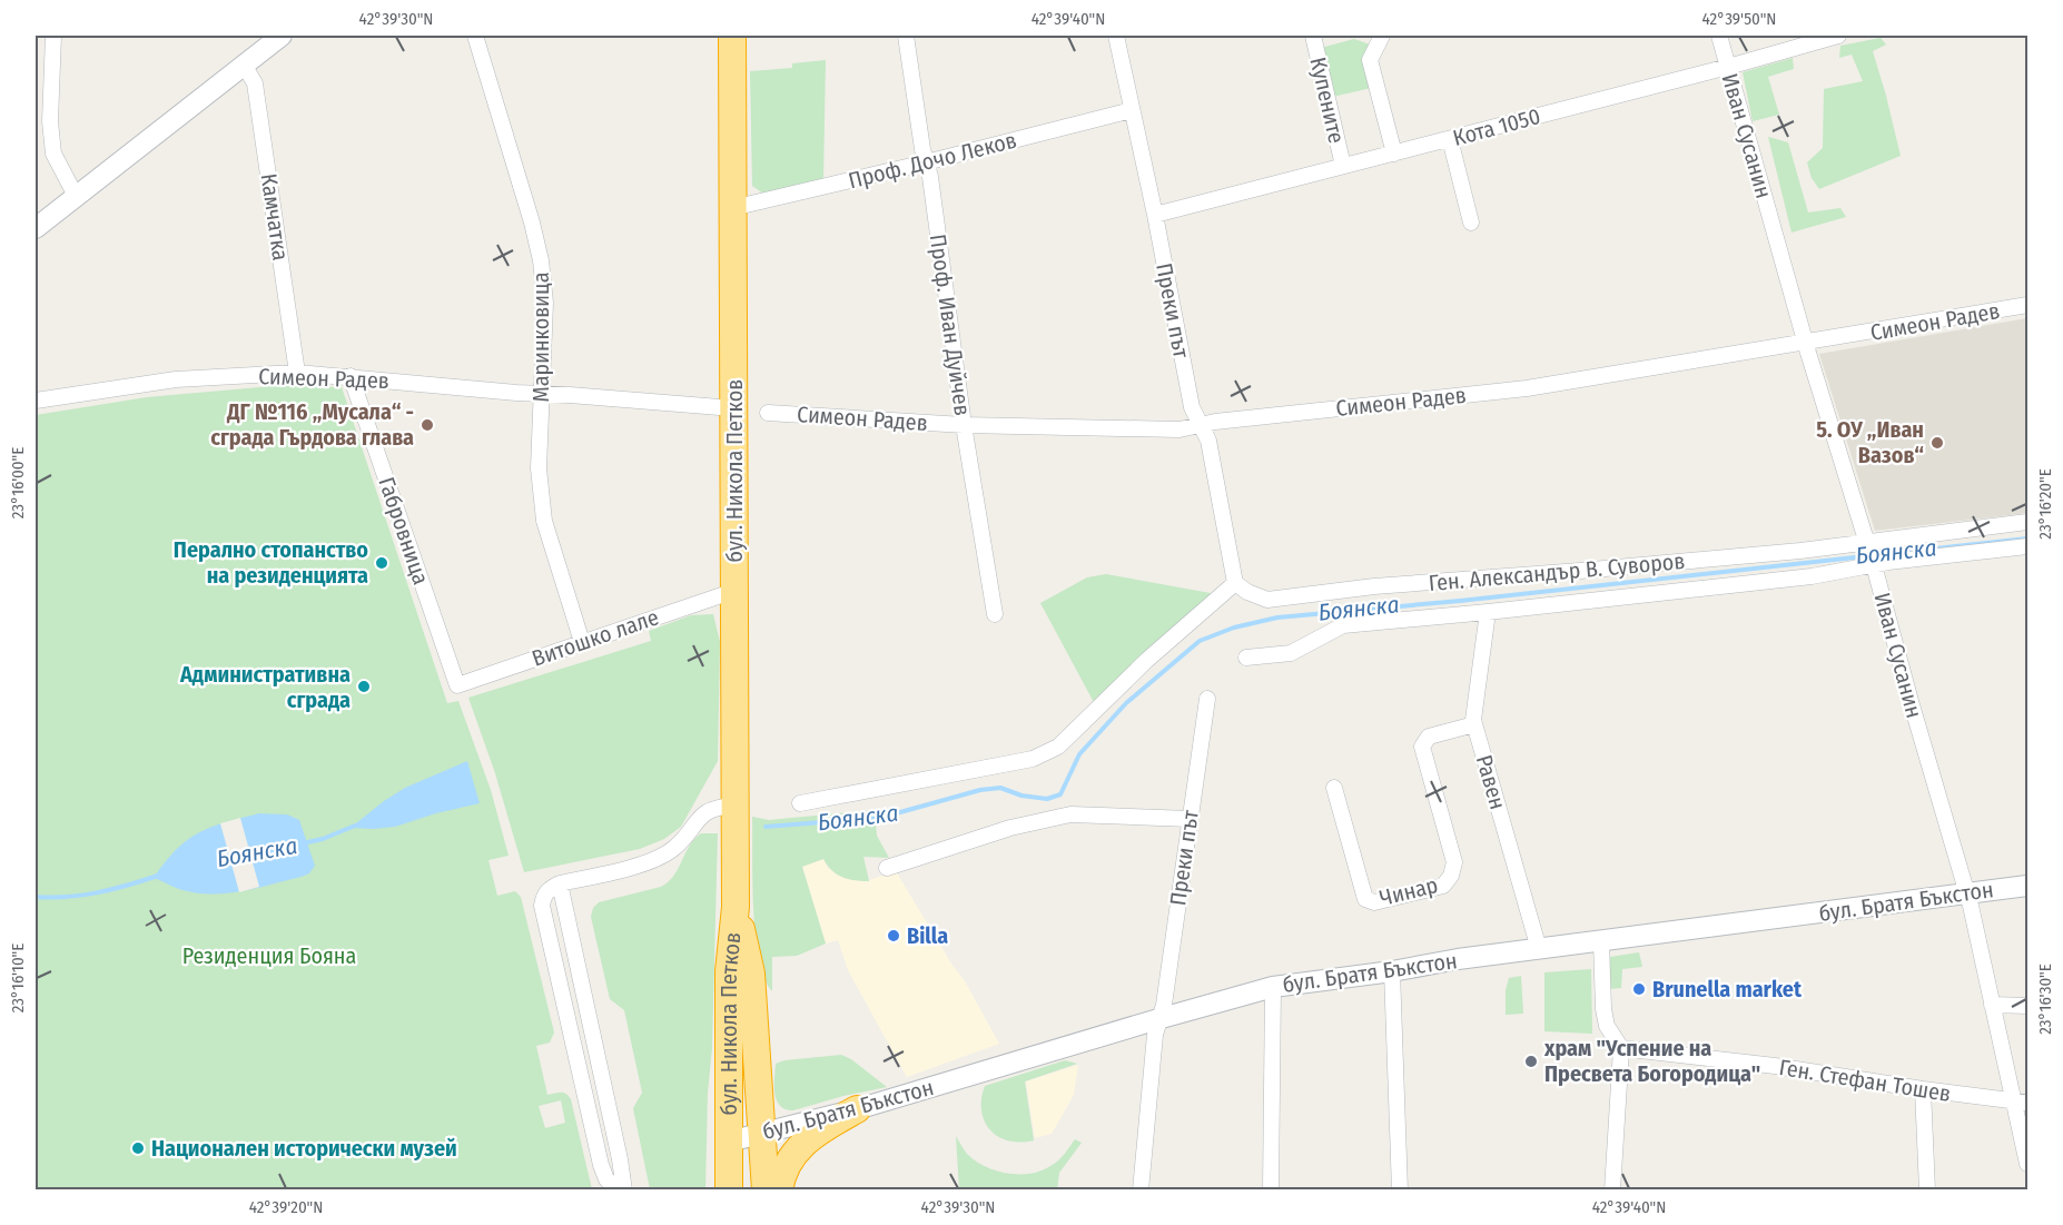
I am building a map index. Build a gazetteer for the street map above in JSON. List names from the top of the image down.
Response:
{
  "streets": {
    "highway": ["бул. Никола Петков"],
    "street": [
      "Купените",
      "Кота 1050",
      "Иван Сусанин",
      "Проф. Дочо Леков",
      "Камчатка",
      "Преки път",
      "Симеон Радев",
      "Проф. Иван Дуйчев",
      "Маринковица",
      "Габровница",
      "Ген. Александър В. Суворов",
      "Витошко лале",
      "Равен",
      "Чинар",
      "бул. Братя Бъкстон",
      "Ген. Стефан Тошев"
    ]
  },
  "crossings": [
    ["Купените", "Кота 1050"],
    ["Кота 1050", "Иван Сусанин"],
    ["Кота 1050", "Преки път"],
    ["Иван Сусанин", "Симеон Радев"],
    ["Иван Сусанин", "Ген. Александър В. Суворов"],
    ["Иван Сусанин", "бул. Братя Бъкстон"],
    ["Иван Сусанин", "Ген. Стефан Тошев"],
    ["Проф. Дочо Леков", "Преки път"],
    ["Проф. Дочо Леков", "Проф. Иван Дуйчев"],
    ["Проф. Дочо Леков", "бул. Никола Петков"],
    ["Камчатка", "Симеон Радев"],
    ["Преки път", "Симеон Радев"],
    ["Преки път", "Ген. Александър В. Суворов"],
    ["Преки път", "бул. Братя Бъкстон"],
    ["Симеон Радев", "Проф. Иван Дуйчев"],
    ["Симеон Радев", "Маринковица"],
    ["Симеон Радев", "бул. Никола Петков"],
    ["Симеон Радев", "Габровница"],
    ["Маринковица", "Витошко лале"],
    ["бул. Никола Петков", "Витошко лале"],
    ["бул. Никола Петков", "бул. Братя Бъкстон"],
    ["Габровница", "Витошко лале"],
    ["Ген. Александър В. Суворов", "Равен"],
    ["Равен", "Чинар"],
    ["Равен", "бул. Братя Бъкстон"]
  ],
  "water": ["Боянска"],
  "parks": ["Резиденция Бояна"],
  "places": [
    "ДГ №116 „Мусала“ - сграда Гърдова глава",
    "5. ОУ „Иван Вазов“",
    "Перално стопанство на резиденцията",
    "Административна сграда",
    "Billa",
    "Brunella market",
    "храм \"Успение на Пресвета Богородица\"",
    "Национален исторически музей"
  ],
  "coordinates": [
    "42°39'30\"N",
    "42°39'40\"N",
    "42°39'50\"N",
    "23°16'00\"E",
    "23°16'20\"E",
    "23°16'10\"E",
    "23°16'30\"E",
    "42°39'20\"N"
  ]
}
